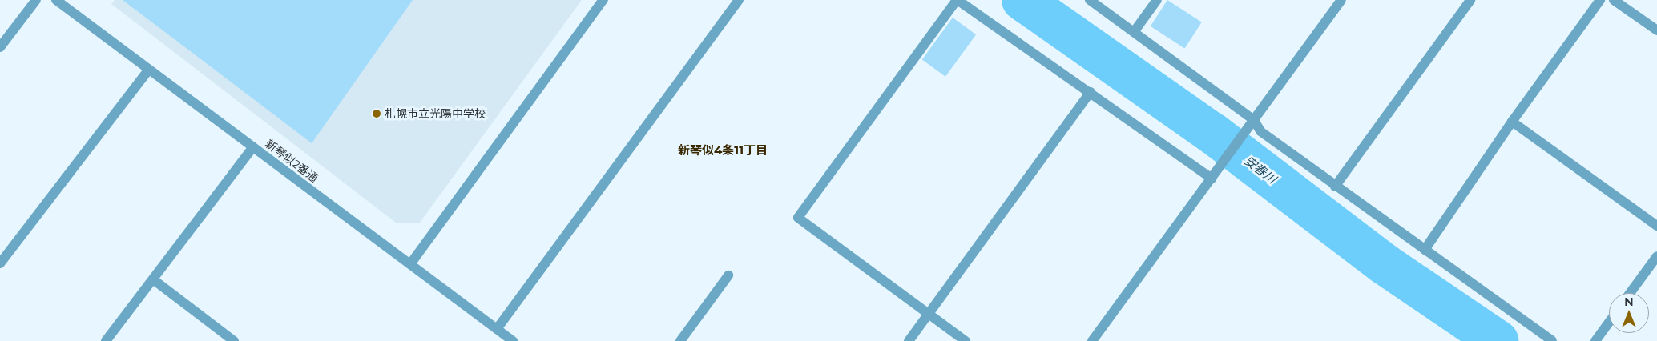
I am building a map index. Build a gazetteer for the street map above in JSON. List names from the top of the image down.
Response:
{
  "streets": {
    "street": ["新琴似2番通"]
  },
  "districts": ["新琴似4条11丁目"],
  "water": ["安春川"],
  "places": ["札幌市立光陽中学校"],
  "north": "top"
}
